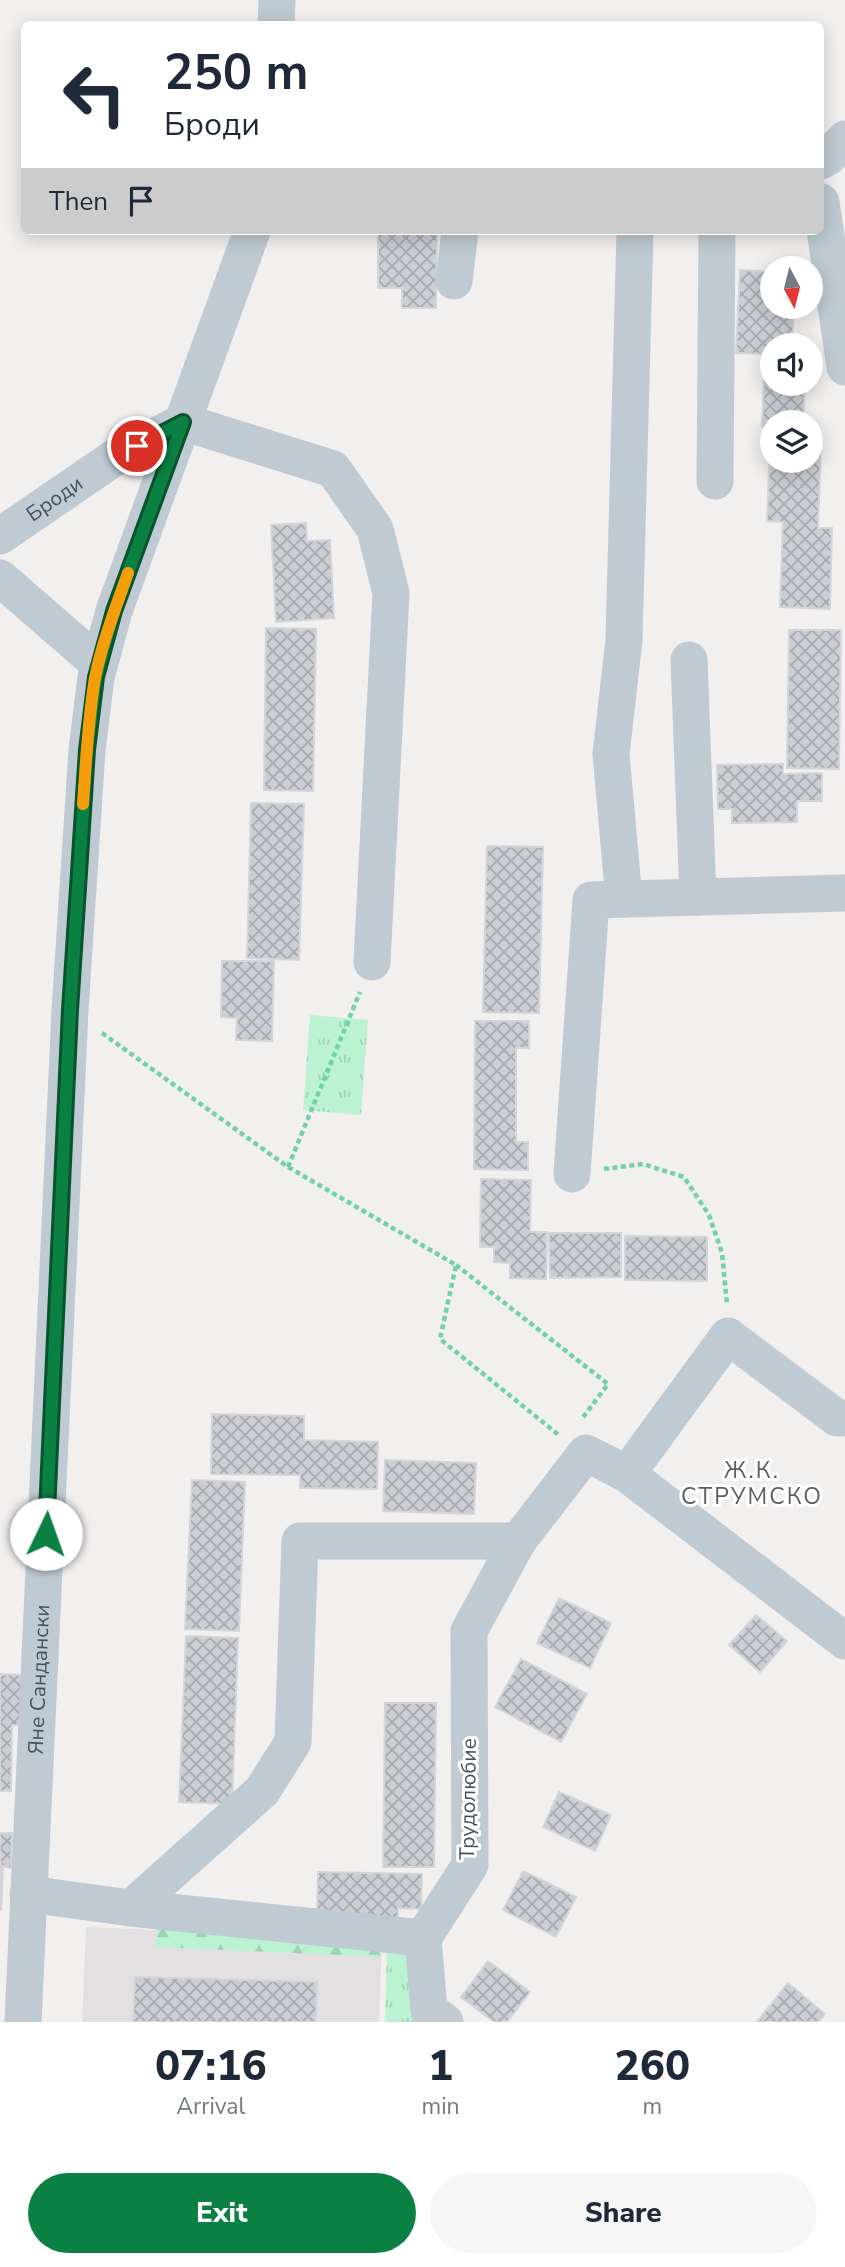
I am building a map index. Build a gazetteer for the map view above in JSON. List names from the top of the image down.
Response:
{
  "streets": {
    "street": ["Броди", "Яне Сандански", "Трудолюбие"]
  },
  "crossings": [
    ["Броди", "Яне Сандански"]
  ],
  "districts": ["Ж.К. СТРУМСКО"],
  "north": "bottom",
  "page": {
    "turn": ["250 m", "Броди"],
    "then": "Then",
    "eta": [
      "07:16",
      "Arrival",
      "1",
      "min",
      "260",
      "m"
    ],
    "buttons": ["Exit", "Share"]
  }
}
